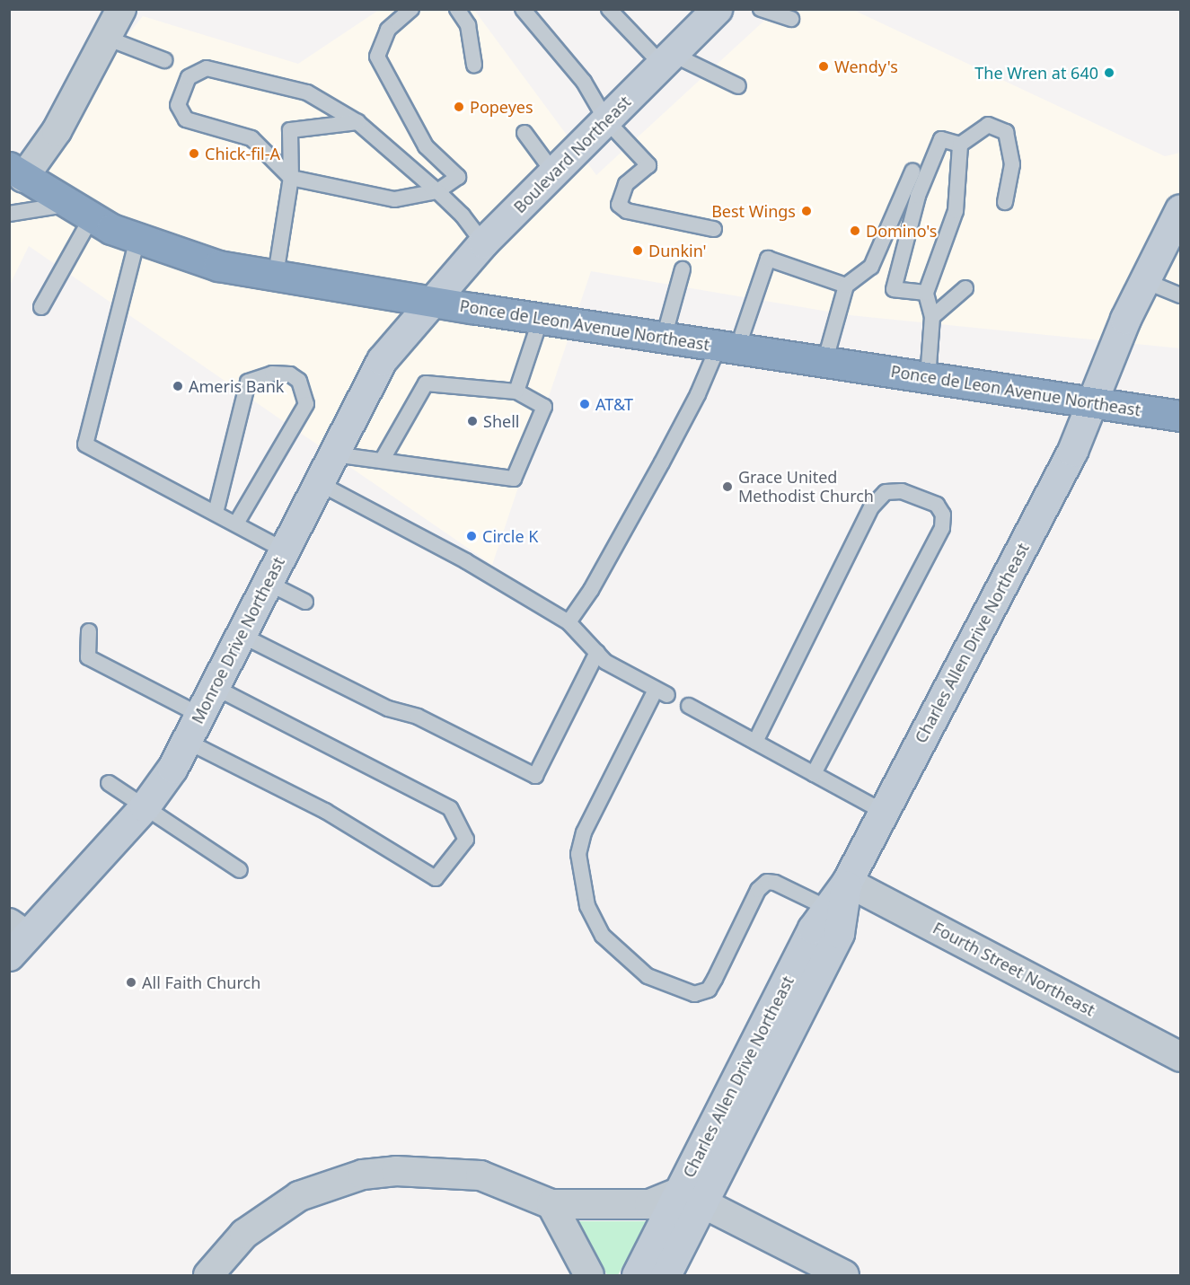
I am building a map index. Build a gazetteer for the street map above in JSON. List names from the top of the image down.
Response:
{
  "streets": {
    "highway": ["Ponce de Leon Avenue Northeast"],
    "street": [
      "Boulevard Northeast",
      "Monroe Drive Northeast",
      "Charles Allen Drive Northeast",
      "Fourth Street Northeast"
    ]
  },
  "crossings": [
    ["Boulevard Northeast", "Ponce de Leon Avenue Northeast"],
    ["Boulevard Northeast", "Monroe Drive Northeast"],
    ["Ponce de Leon Avenue Northeast", "Monroe Drive Northeast"],
    ["Ponce de Leon Avenue Northeast", "Charles Allen Drive Northeast"],
    ["Charles Allen Drive Northeast", "Fourth Street Northeast"]
  ],
  "places": [
    "Wendy's",
    "The Wren at 640",
    "Popeyes",
    "Chick-fil-A",
    "Best Wings",
    "Domino's",
    "Dunkin'",
    "Ameris Bank",
    "AT&T",
    "Shell",
    "Grace United Methodist Church",
    "Circle K",
    "All Faith Church"
  ]
}
